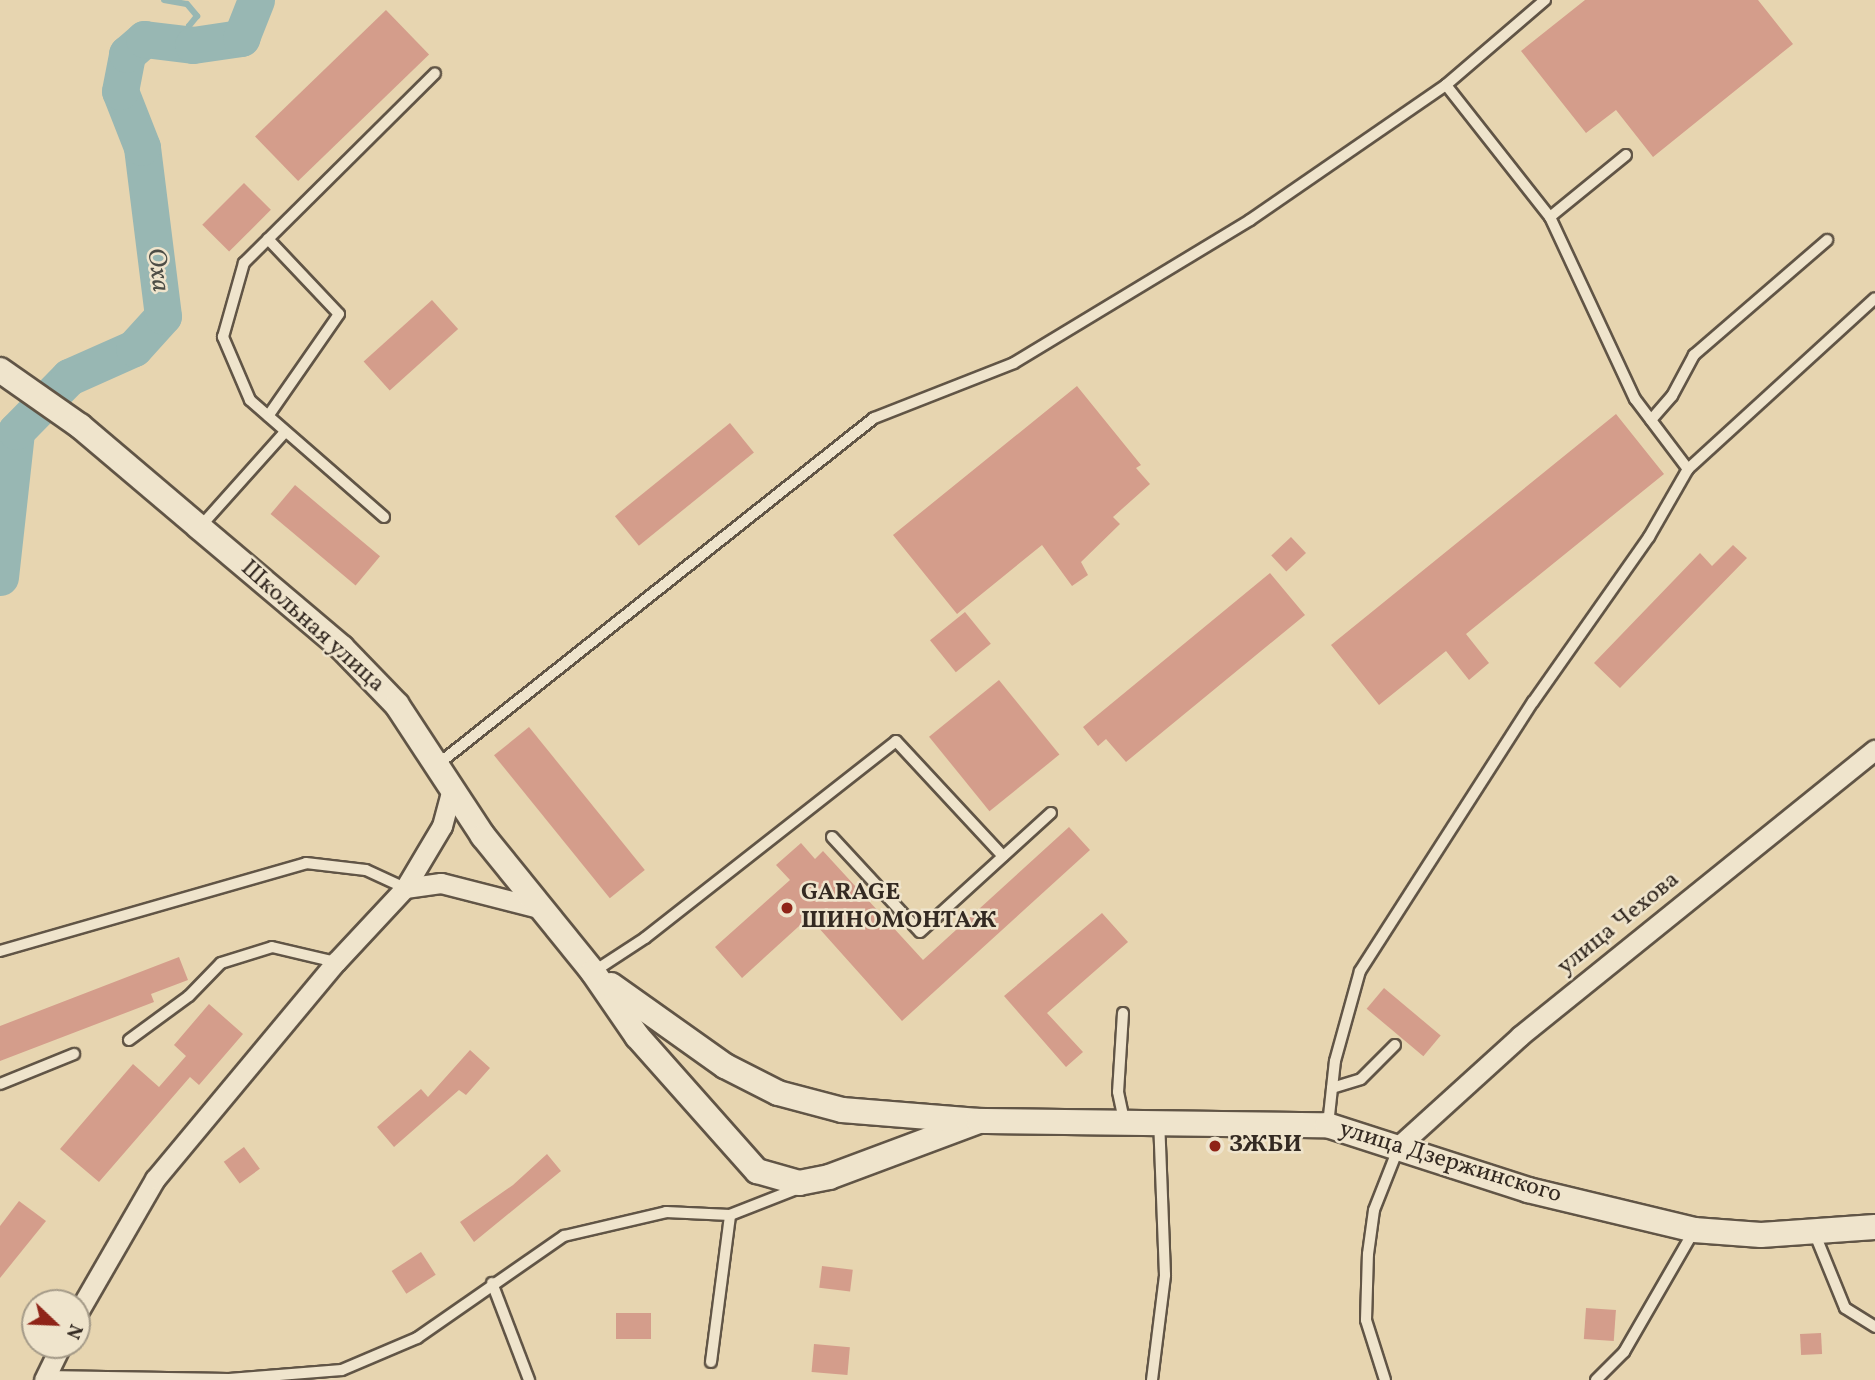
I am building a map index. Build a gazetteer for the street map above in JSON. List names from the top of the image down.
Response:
{
  "streets": {
    "street": ["Школьная улица", "улица Чехова", "улица Дзержинского"]
  },
  "crossings": [
    ["Школьная улица", "улица Дзержинского"],
    ["улица Чехова", "улица Дзержинского"]
  ],
  "water": ["Оха"],
  "places": ["GARAGE ШИНОМОНТАЖ", "ЗЖБИ"],
  "north": "bottom right"
}
